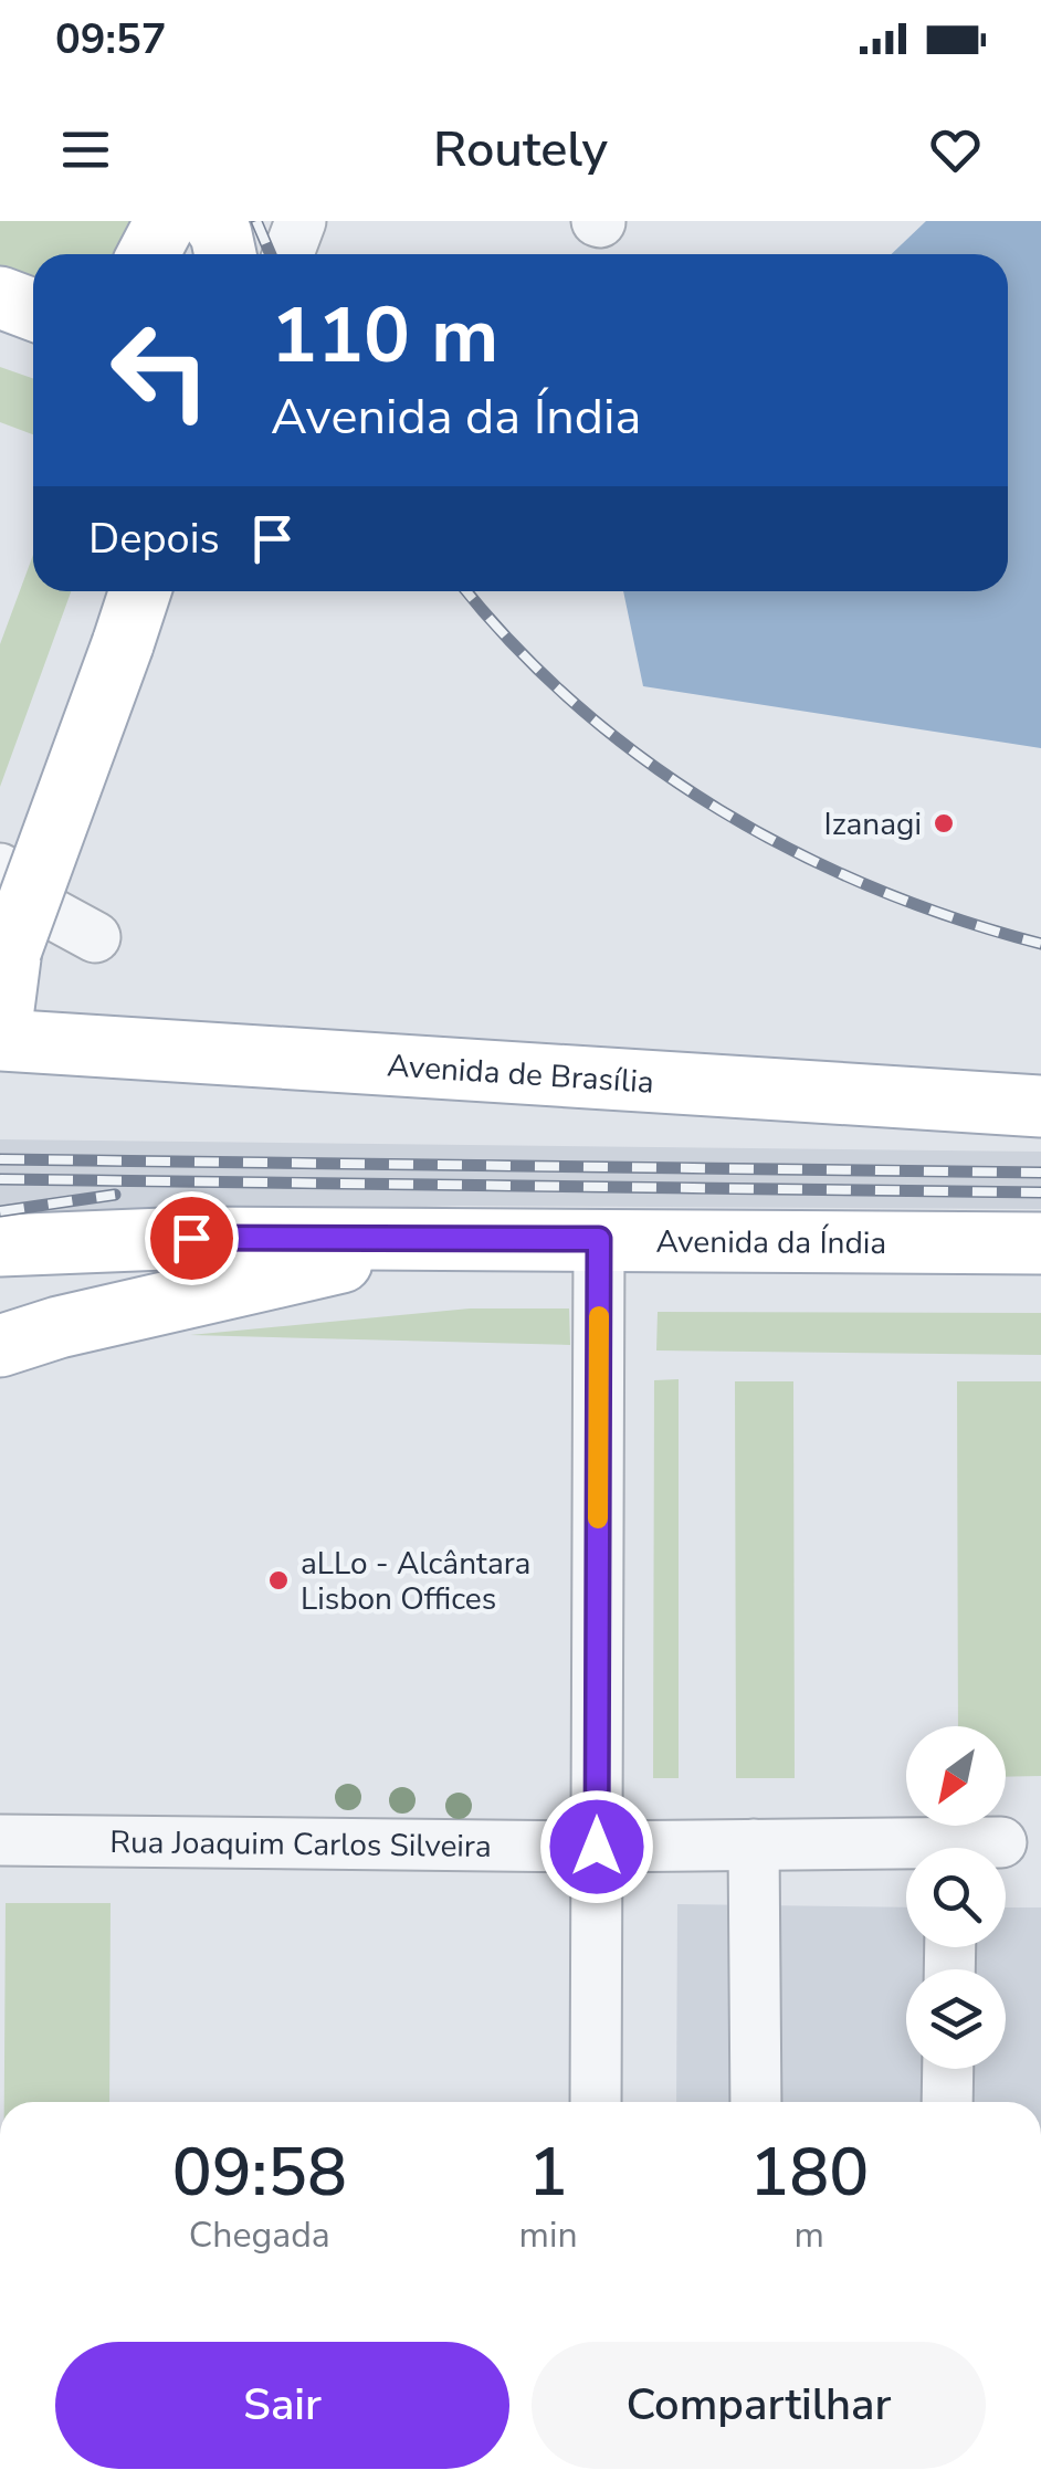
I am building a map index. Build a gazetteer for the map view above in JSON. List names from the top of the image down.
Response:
{
  "streets": {
    "main road": ["Avenida de Brasília", "Avenida da Índia"],
    "street": ["Rua Joaquim Carlos Silveira"]
  },
  "places": ["Izanagi", "aLLo - Alcântara Lisbon Offices"],
  "north": "bottom left",
  "page": {
    "status": "09:57",
    "header": "Routely",
    "turn": ["110 m", "Avenida da Índia"],
    "then": "Depois",
    "eta": [
      "09:58",
      "Chegada",
      "1",
      "min",
      "180",
      "m"
    ],
    "buttons": ["Sair", "Compartilhar"]
  }
}
